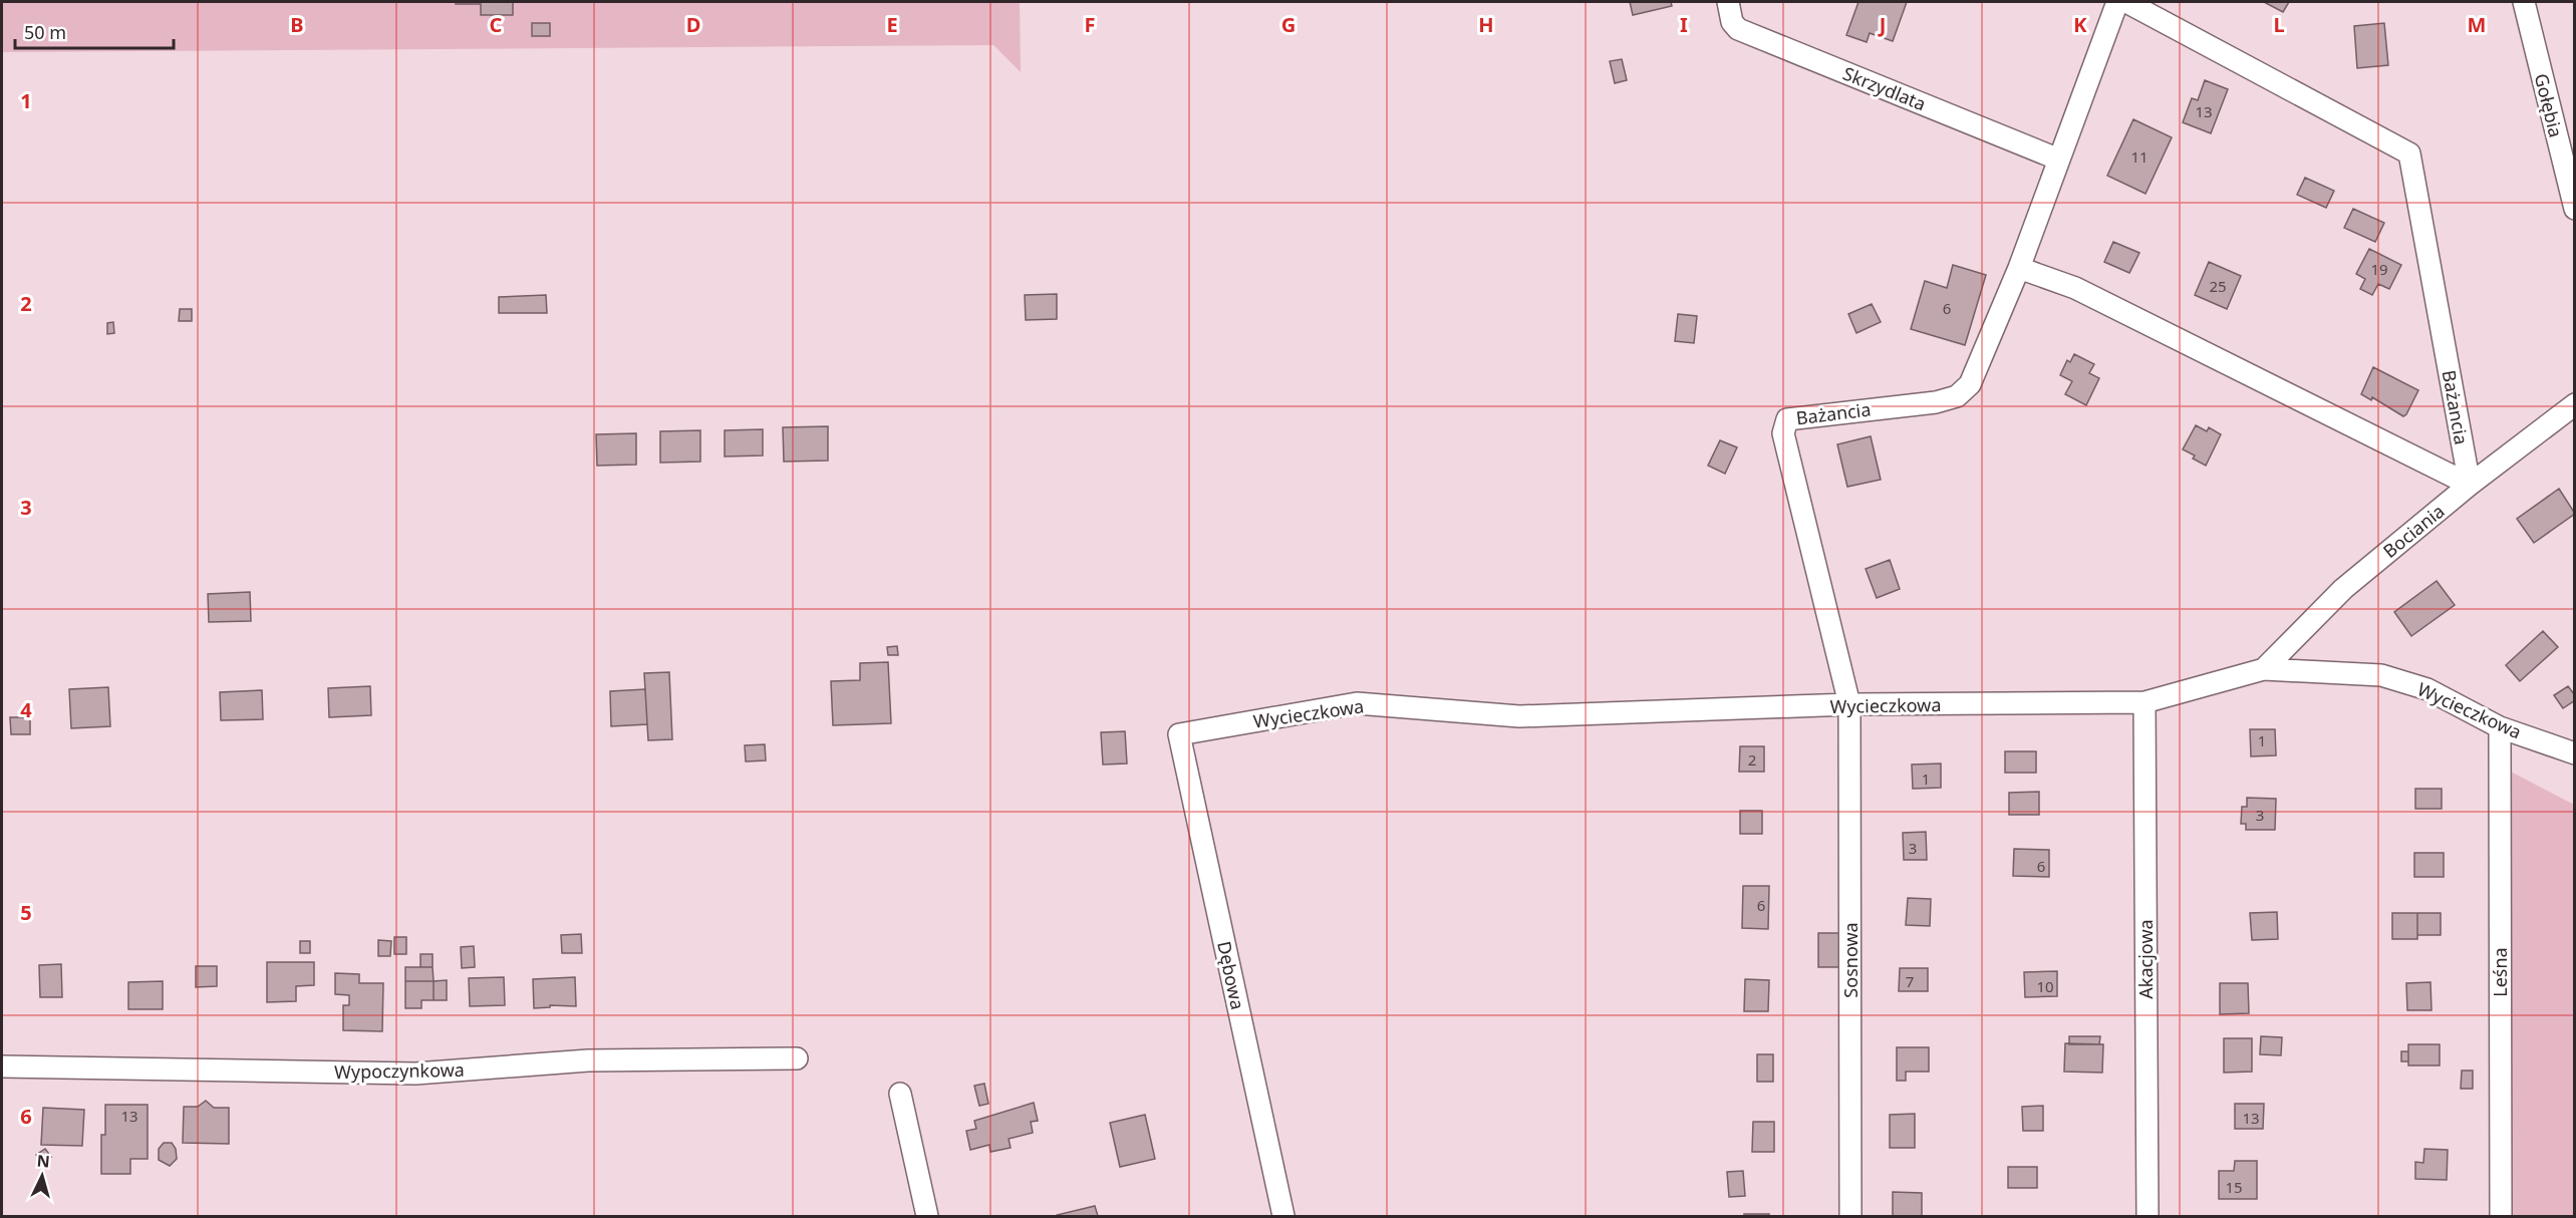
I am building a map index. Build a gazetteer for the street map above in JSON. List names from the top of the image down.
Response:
{
  "streets": {
    "street": [
      "Skrzydlata",
      "Gołębia",
      "Bażancia",
      "Bociania",
      "Wycieczkowa",
      "Akacjowa",
      "Sosnowa",
      "Leśna",
      "Dębowa",
      "Wypoczynkowa"
    ]
  },
  "crossings": [
    ["Skrzydlata", "Bażancia"],
    ["Bażancia", "Bociania"],
    ["Bażancia", "Wycieczkowa"],
    ["Bażancia", "Sosnowa"],
    ["Bociania", "Wycieczkowa"],
    ["Wycieczkowa", "Akacjowa"],
    ["Wycieczkowa", "Sosnowa"],
    ["Wycieczkowa", "Leśna"],
    ["Wycieczkowa", "Dębowa"]
  ],
  "house_numbers": [
    "13",
    "11",
    "19",
    "25",
    "6",
    "1",
    "2",
    "1",
    "3",
    "3",
    "6",
    "6",
    "7",
    "10",
    "13",
    "13",
    "15"
  ],
  "scale_bar": "50 m",
  "north": "top",
  "grid": {
    "columns": [
      "B",
      "C",
      "D",
      "E",
      "F",
      "G",
      "H",
      "I",
      "J",
      "K",
      "L",
      "M"
    ],
    "rows": [
      "1",
      "2",
      "3",
      "4",
      "5",
      "6"
    ]
  }
}
